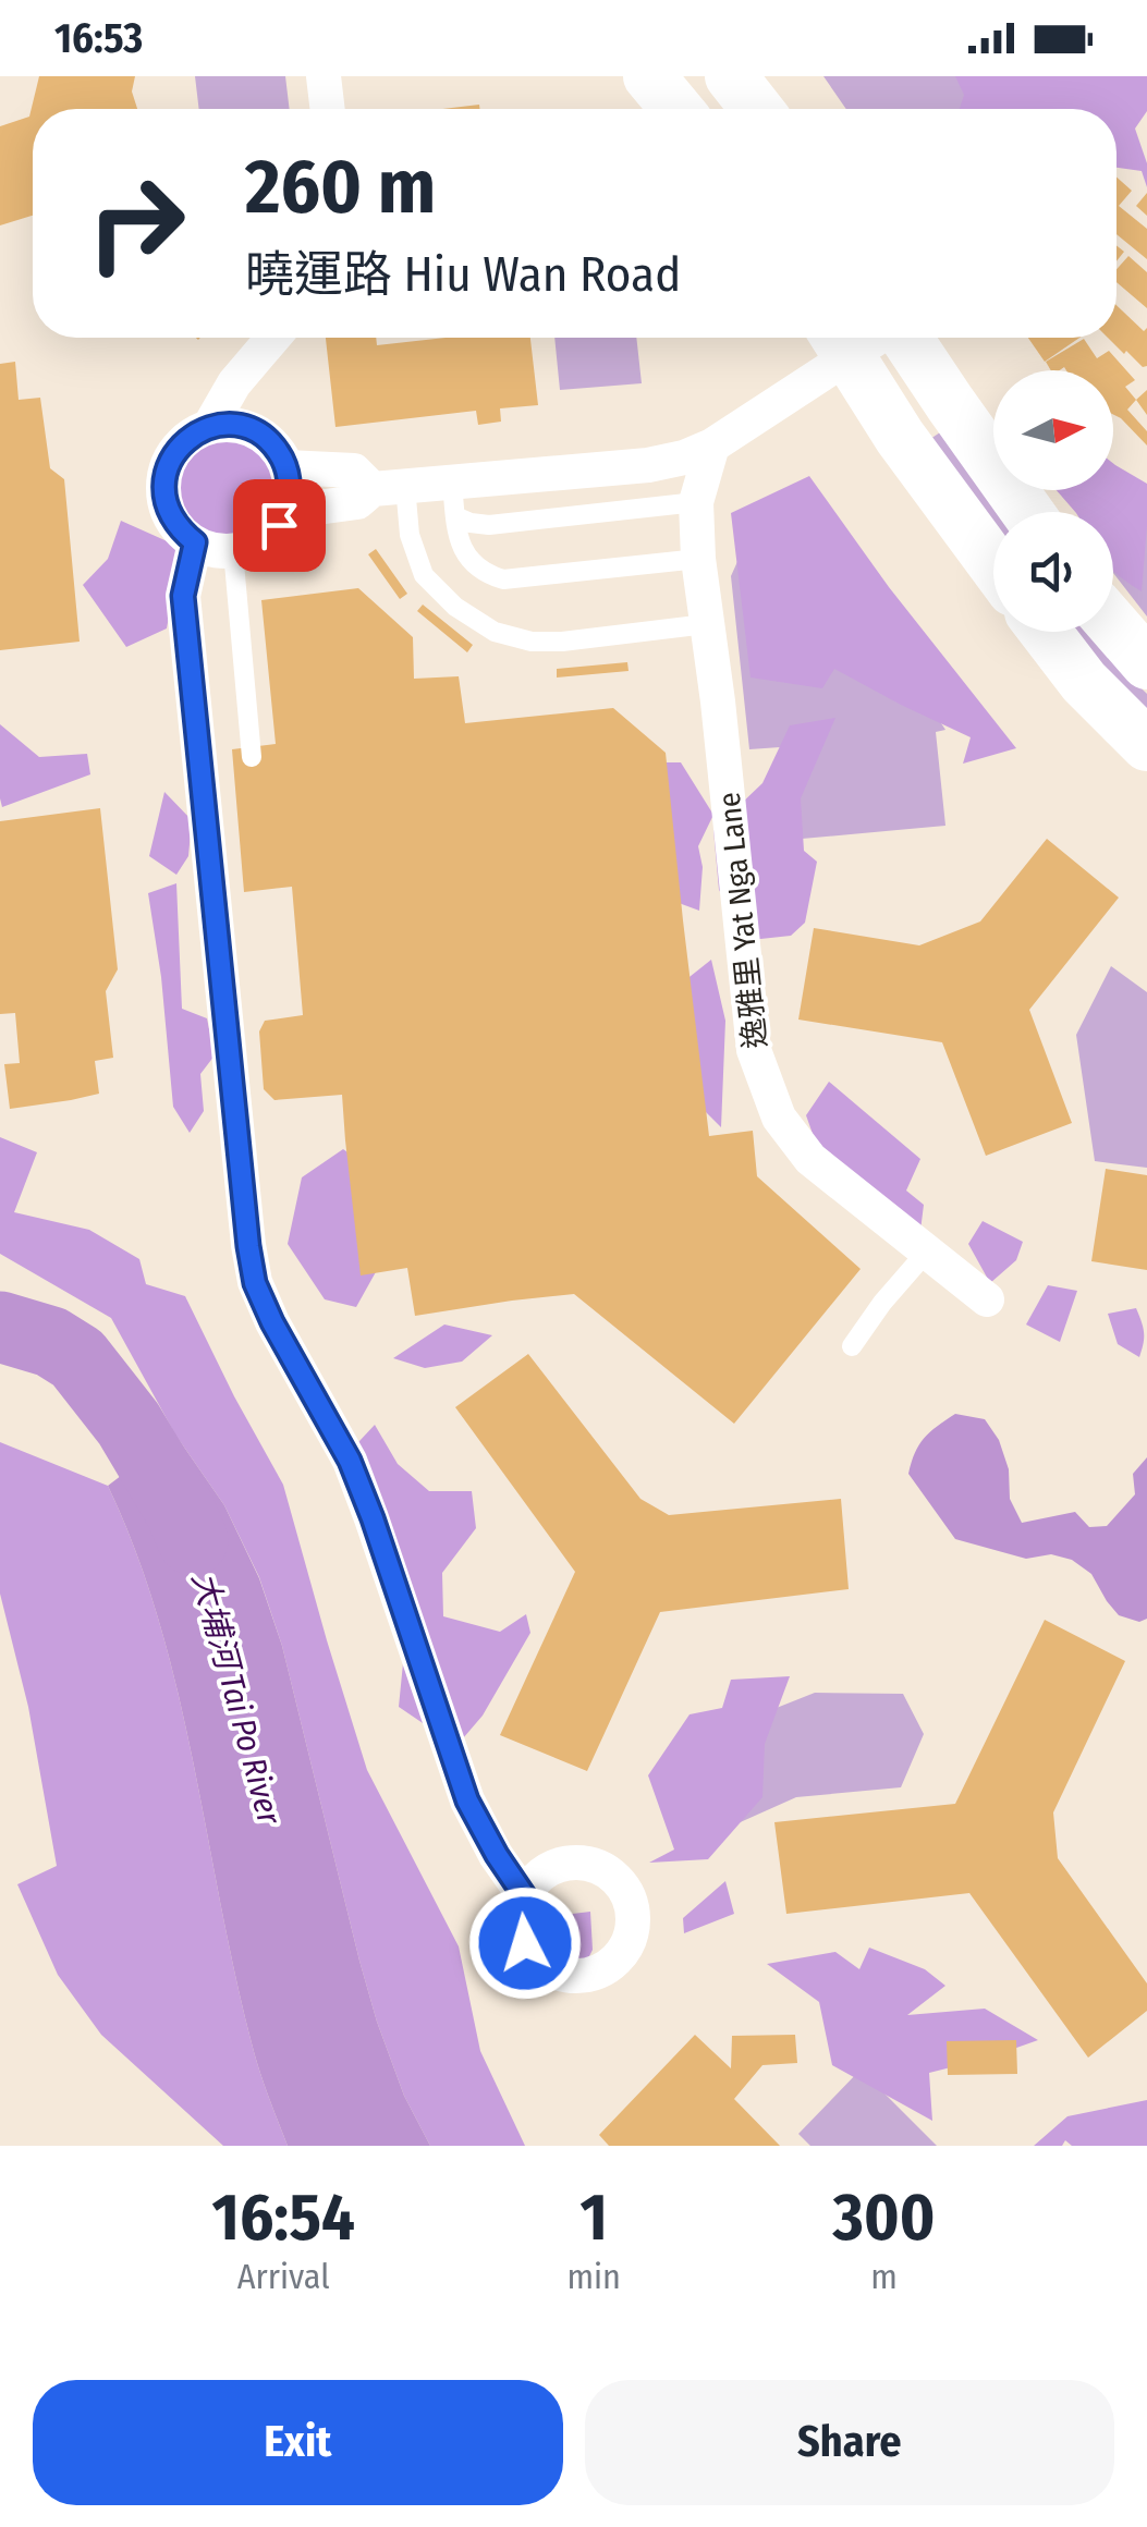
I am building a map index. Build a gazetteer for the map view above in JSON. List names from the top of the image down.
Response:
{
  "streets": {
    "street": ["逸雅里 Yat Nga Lane"]
  },
  "water": ["大埔河 Tai Po River"],
  "north": "right",
  "page": {
    "status": "16:53",
    "turn": ["260 m", "曉運路 Hiu Wan Road"],
    "eta": [
      "16:54",
      "Arrival",
      "1",
      "min",
      "300",
      "m"
    ],
    "buttons": ["Exit", "Share"]
  }
}
